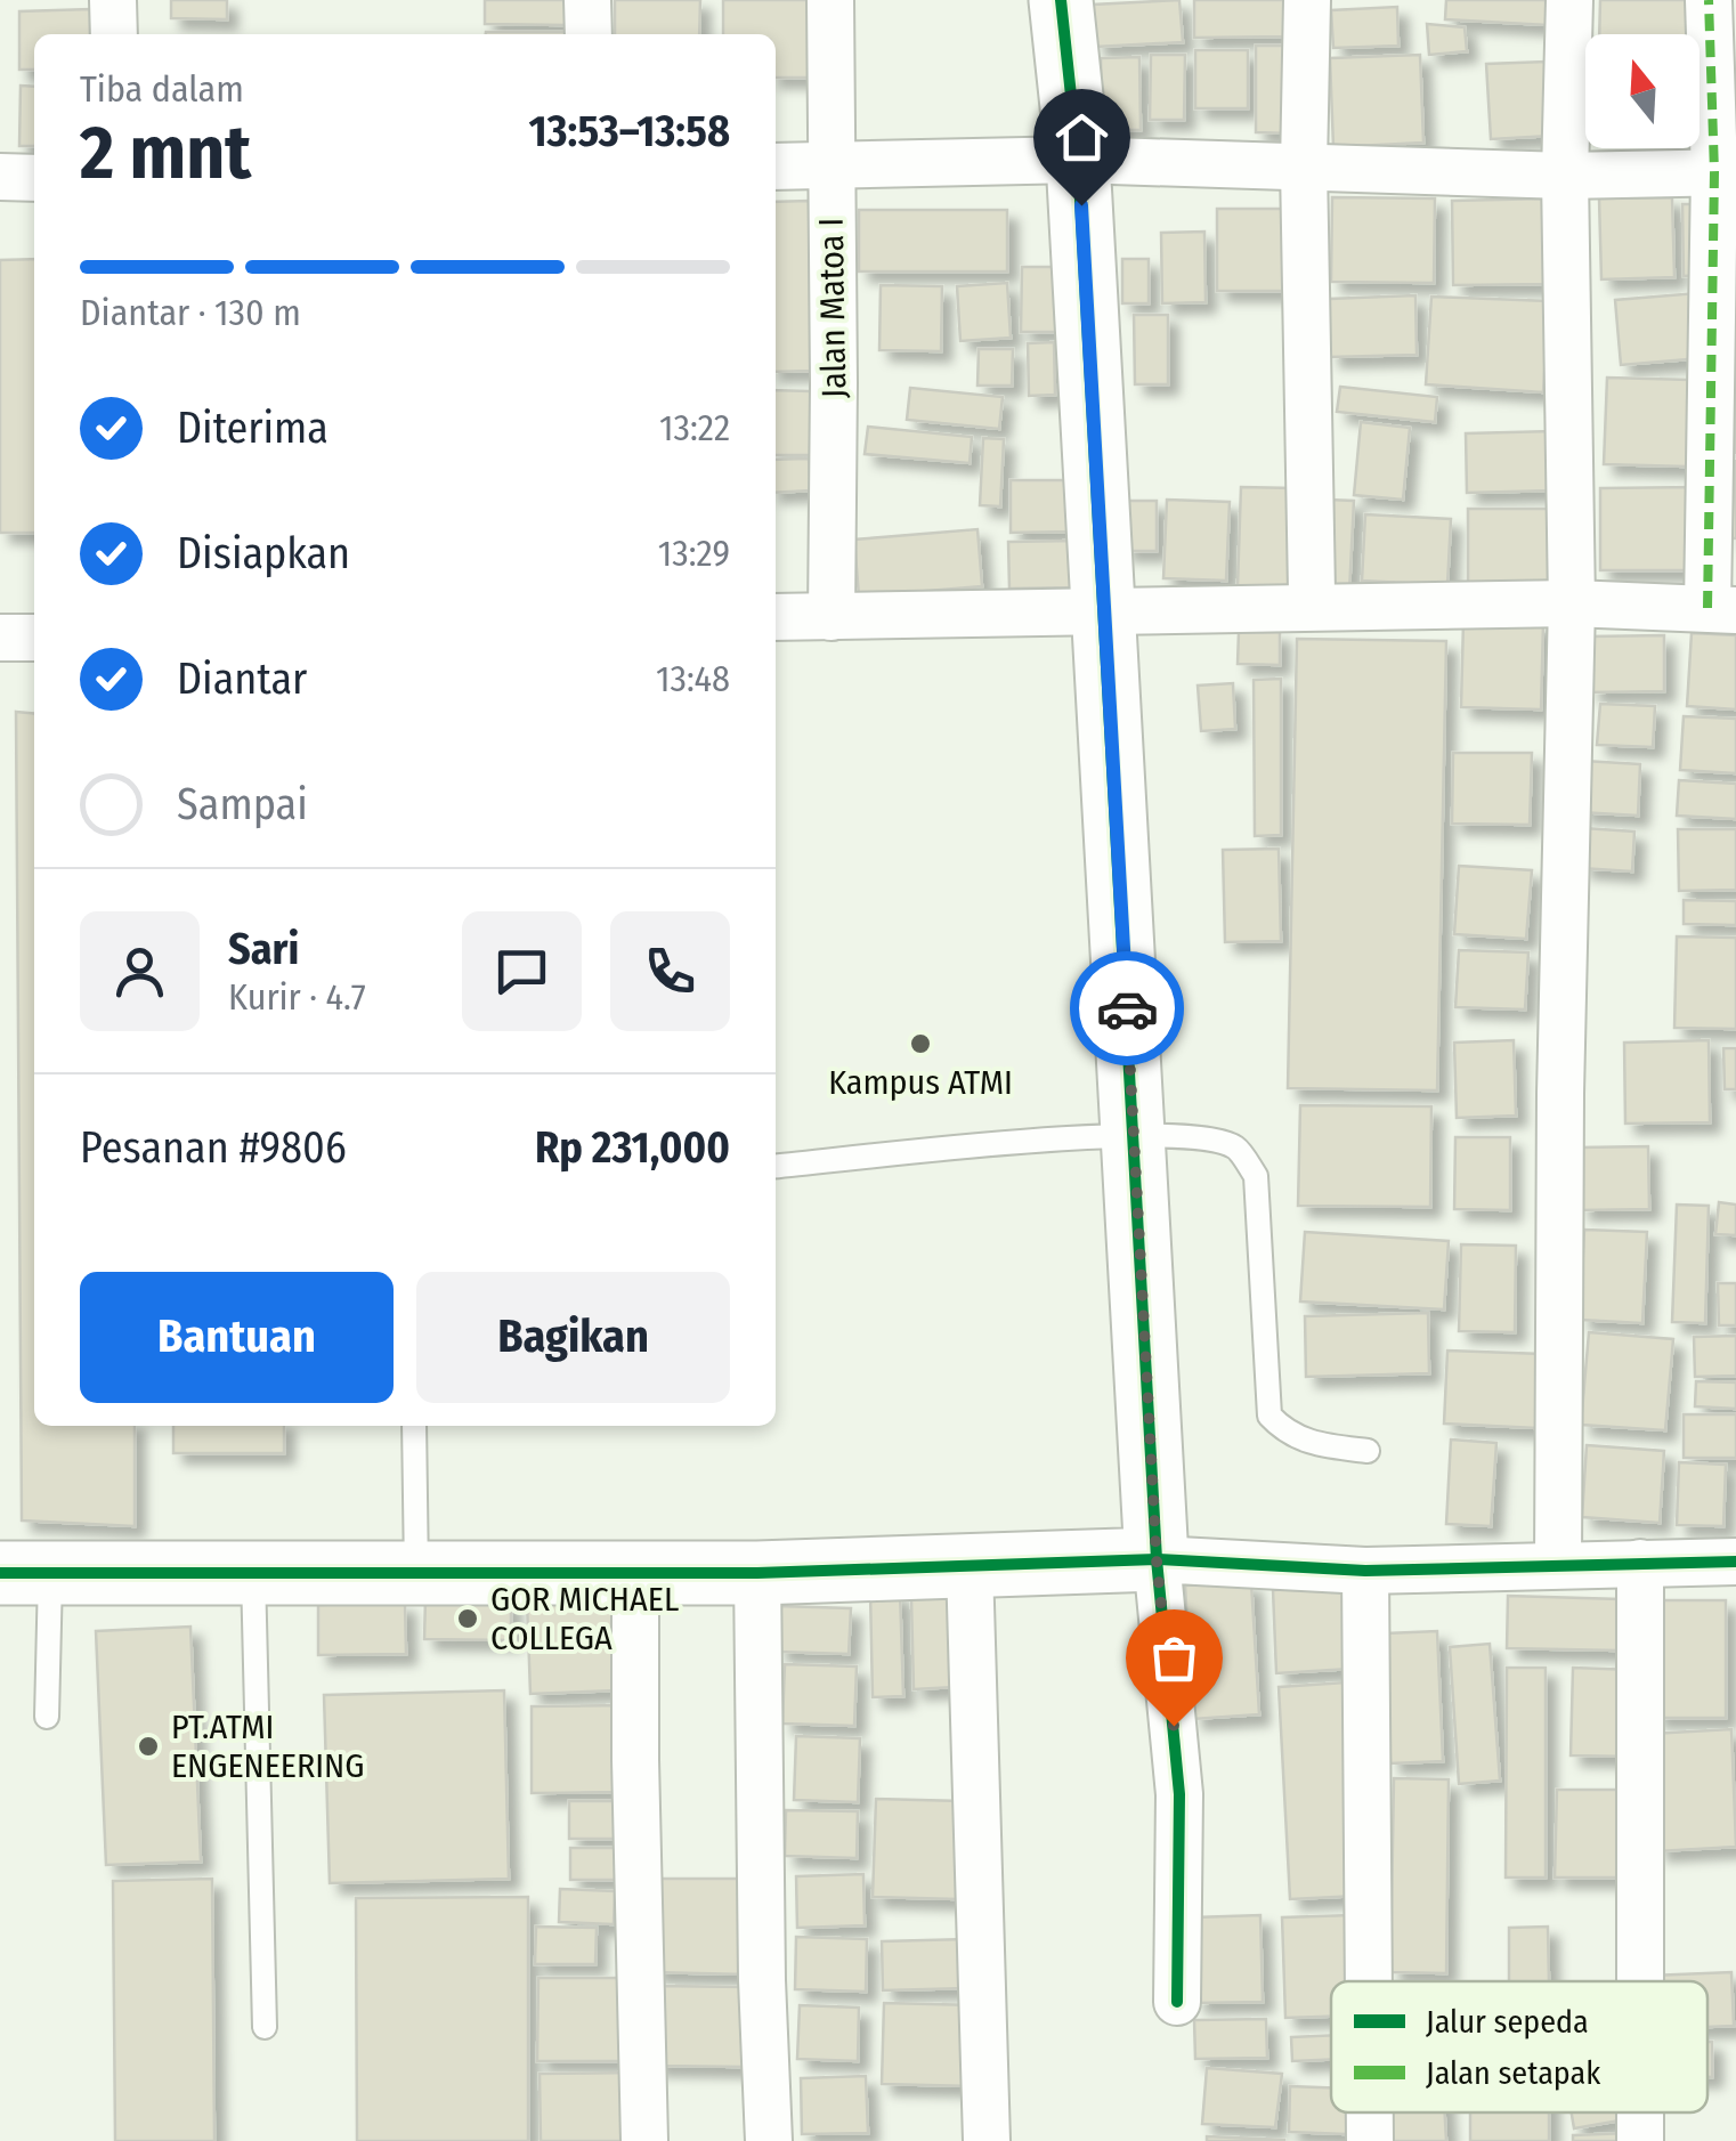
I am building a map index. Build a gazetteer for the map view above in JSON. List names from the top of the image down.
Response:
{
  "streets": {
    "street": ["Jalan Matoa I"]
  },
  "places": ["Kampus ATMI", "GOR MICHAEL COLLEGA", "PT.ATMI ENGENEERING"],
  "legend": ["Jalur sepeda", "Jalan setapak"],
  "north": "top",
  "page": {
    "heading": ["2 mnt", "Tiba dalam", "13:53–13:58"],
    "panel": [
      "Sari",
      "Kurir · 4.7",
      "Pesanan #9806",
      "Rp 231,000"
    ],
    "bar": "Diantar · 130 m",
    "list": [
      ["Diterima", "13:22"],
      ["Disiapkan", "13:29"],
      ["Diantar", "13:48"],
      "Sampai"
    ],
    "buttons": ["Bantuan", "Bagikan"]
  }
}
